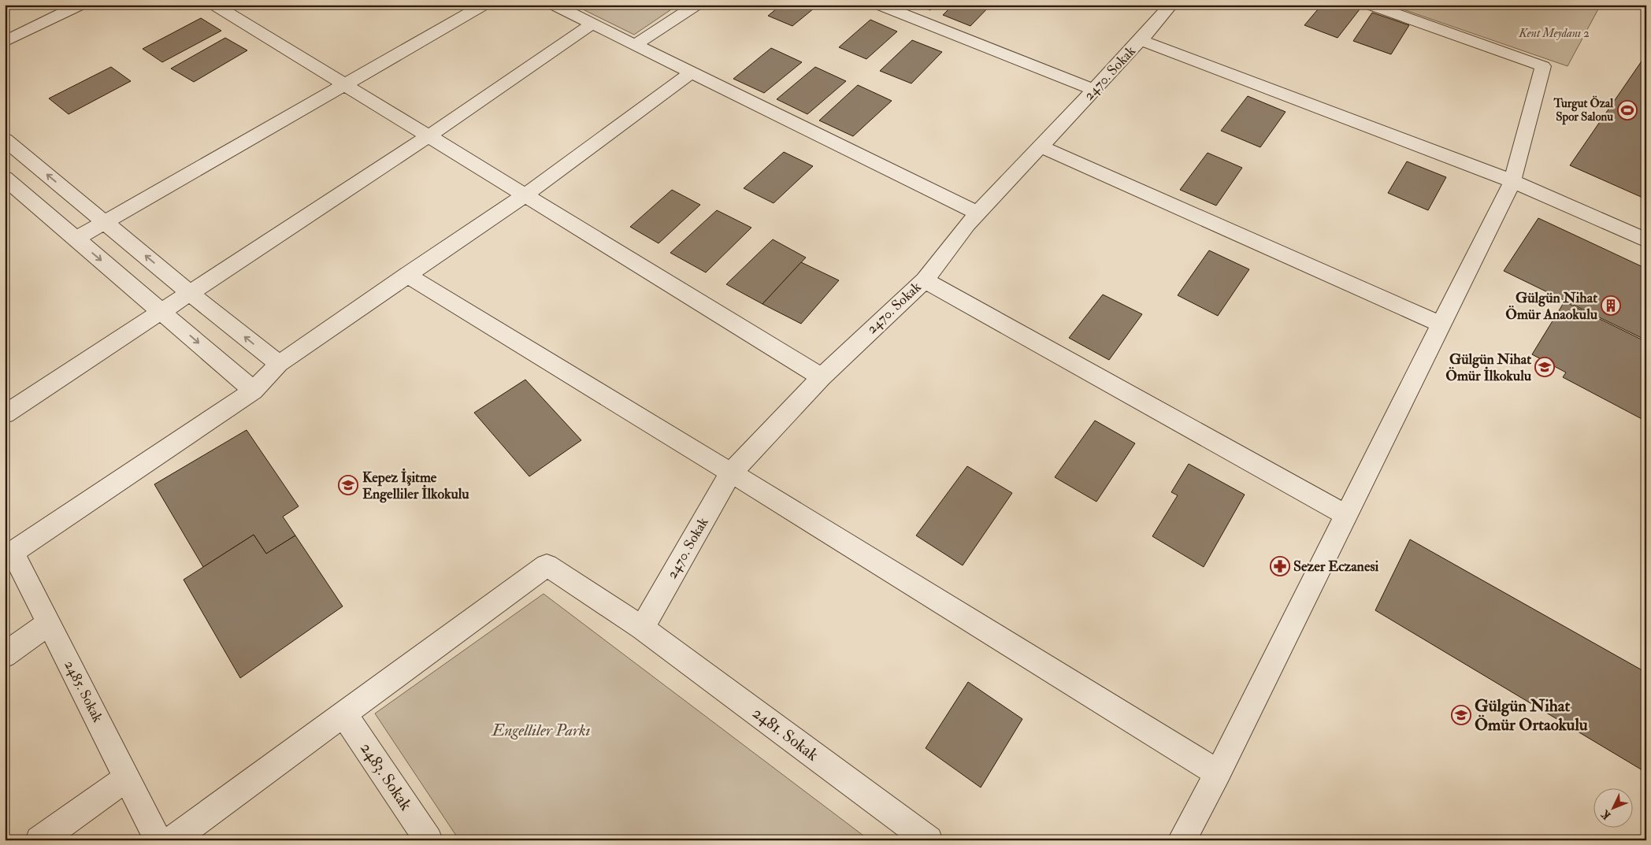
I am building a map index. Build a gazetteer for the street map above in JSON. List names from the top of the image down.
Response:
{
  "streets": {
    "street": [
      "2470. Sokak",
      "2485. Sokak",
      "2481. Sokak",
      "2483. Sokak"
    ]
  },
  "crossings": [
    ["2470. Sokak", "2481. Sokak"],
    ["2481. Sokak", "2483. Sokak"]
  ],
  "parks": ["Kent Meydanı 2", "Engelliler Parkı"],
  "places": {
    "sports": ["Turgut Özal Spor Salonu"],
    "building": ["Gülgün Nihat Ömür Anaokulu"],
    "school or university": ["Gülgün Nihat Ömür İlkokulu", "Kepez İşitme Engelliler İlkokulu", "Gülgün Nihat Ömür Ortaokulu"],
    "pharmacy": ["Sezer Eczanesi"]
  },
  "north": "bottom left"
}
